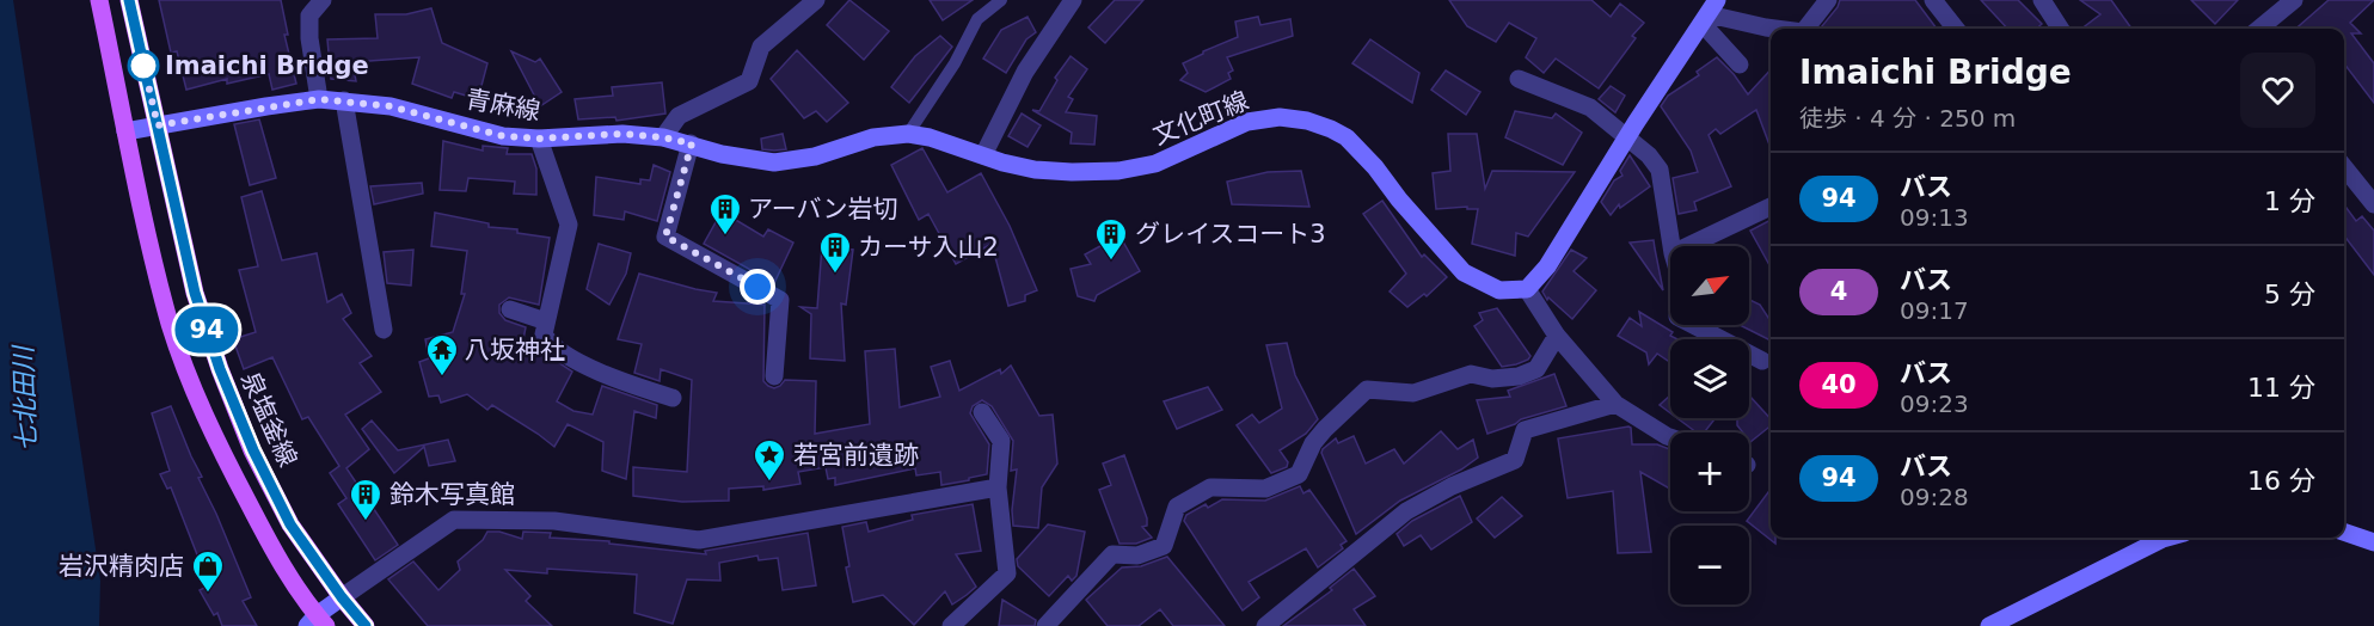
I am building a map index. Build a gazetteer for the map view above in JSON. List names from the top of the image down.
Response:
{
  "streets": {
    "main road": ["泉塩釜線"],
    "street": ["青麻線", "文化町線"]
  },
  "crossings": [
    ["青麻線", "文化町線"],
    ["青麻線", "泉塩釜線"]
  ],
  "water": ["七北田川"],
  "places": {
    "other": ["Imaichi Bridge"],
    "building": [
      "アーバン岩切",
      "グレイスコート3",
      "カーサ入山2",
      "鈴木写真館"
    ],
    "temple": ["八坂神社"],
    "place": ["若宮前遺跡"],
    "shop": ["岩沢精肉店"]
  },
  "lines": ["bus line 94"],
  "north": "top right",
  "page": {
    "on_map": "94",
    "heading": ["Imaichi Bridge", "徒歩 · 4 分 · 250 m"],
    "list": [
      {
        "mark": "94",
        "name": "バス",
        "note": "09:13",
        "value": "1 分"
      },
      {
        "mark": "4",
        "name": "バス",
        "note": "09:17",
        "value": "5 分"
      },
      {
        "mark": "40",
        "name": "バス",
        "note": "09:23",
        "value": "11 分"
      },
      {
        "mark": "94",
        "name": "バス",
        "note": "09:28",
        "value": "16 分"
      }
    ],
    "map_buttons": ["+", "−"]
  }
}
